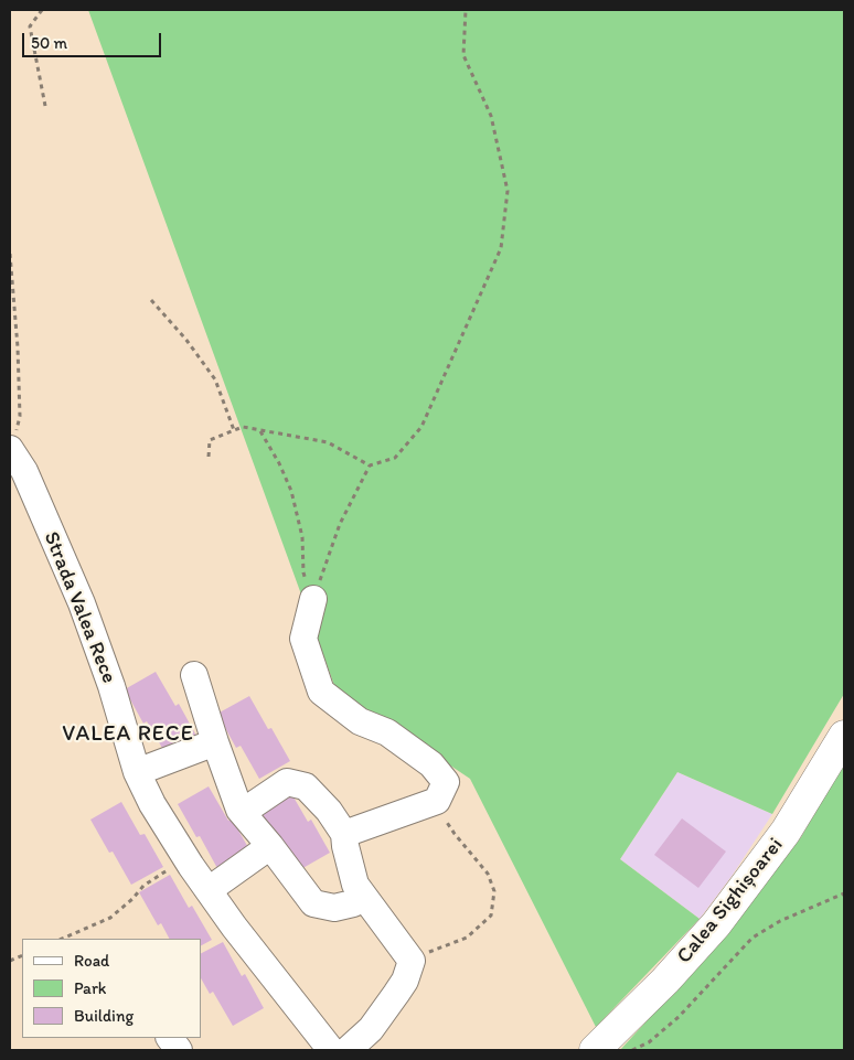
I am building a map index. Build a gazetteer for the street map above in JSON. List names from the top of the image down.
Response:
{
  "streets": {
    "main road": ["Calea Sighișoarei"],
    "street": ["Strada Valea Rece"]
  },
  "districts": ["VALEA RECE"],
  "legend": ["Road", "Park", "Building"],
  "scale_bar": "50 m"
}
